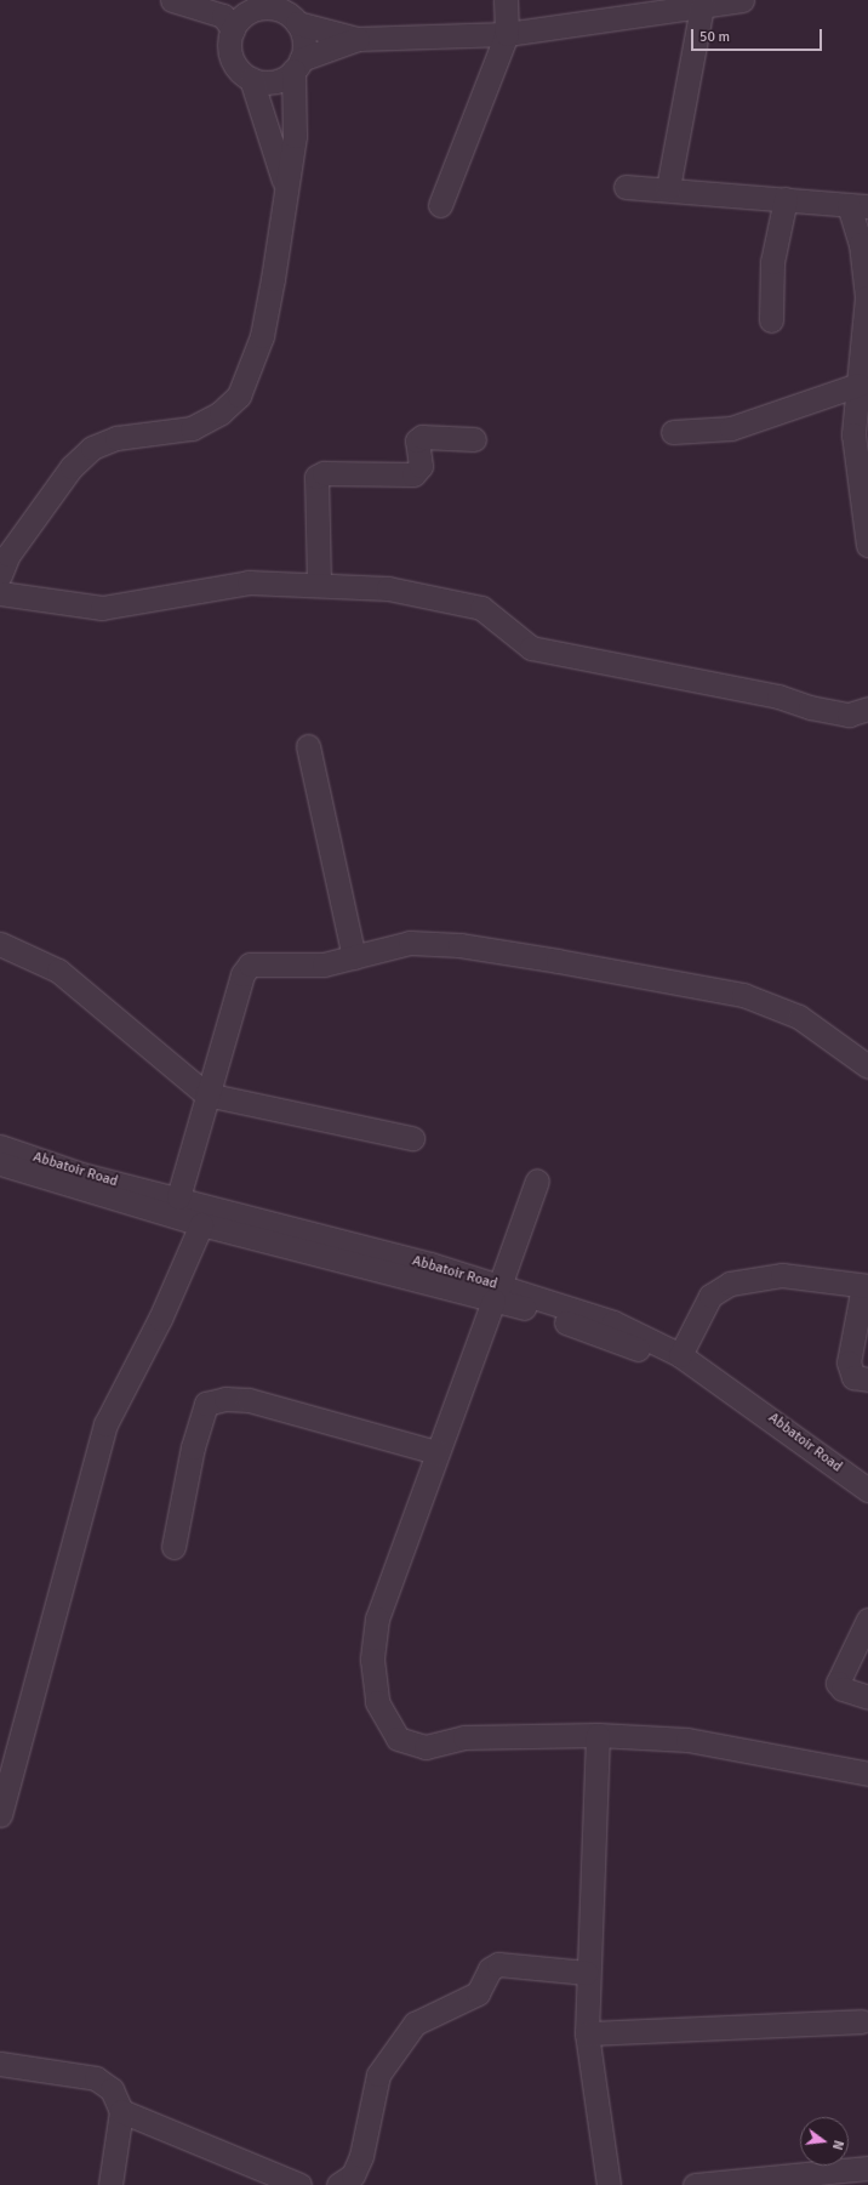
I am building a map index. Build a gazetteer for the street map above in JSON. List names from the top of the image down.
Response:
{
  "streets": {
    "street": ["Abbatoir Road"]
  },
  "scale_bar": "50 m",
  "north": "right"
}
